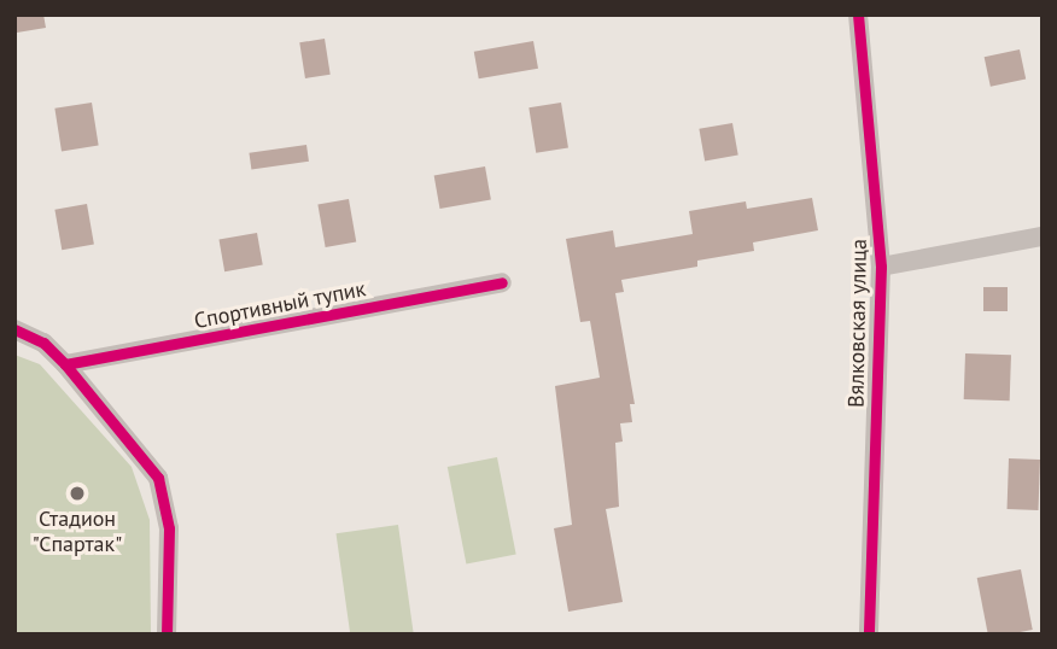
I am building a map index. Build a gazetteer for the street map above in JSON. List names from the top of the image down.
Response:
{
  "streets": {
    "street": ["Спортивный тупик", "Вялковская улица"]
  },
  "places": ["Стадион \"Спартак\""]
}
